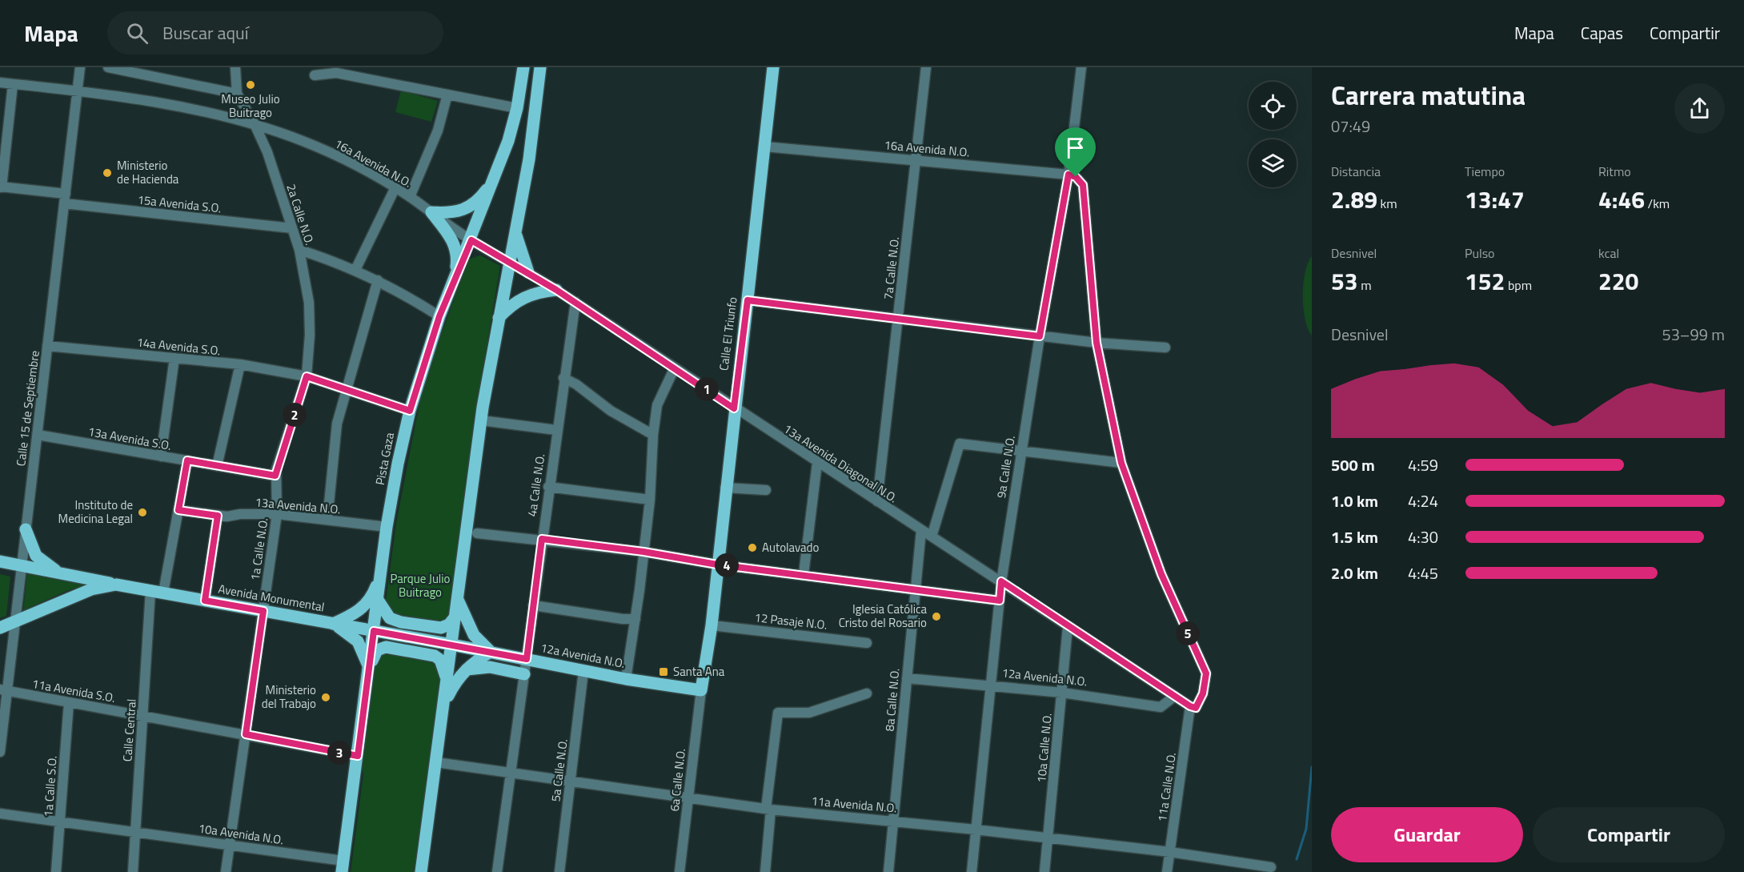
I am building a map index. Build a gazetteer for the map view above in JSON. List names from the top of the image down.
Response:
{
  "streets": {
    "main road": [
      "Calle El Triunfo",
      "Pista Gaza",
      "Avenida Monumental",
      "12a Avenida N.O."
    ],
    "street": [
      "16a Avenida N.O.",
      "15a Avenida S.O.",
      "2a Calle N.O.",
      "7a Calle N.O.",
      "14a Avenida S.O.",
      "Calle 15 de Septiembre",
      "13a Avenida S.O.",
      "13a Avenida Diagonal N.O.",
      "9a Calle N.O.",
      "4a Calle N.O.",
      "13a Avenida N.O.",
      "1a Calle N.O.",
      "12 Pasaje N.O.",
      "11a Avenida S.O.",
      "8a Calle N.O.",
      "Calle Central",
      "10a Calle N.O.",
      "5a Calle N.O.",
      "6a Calle N.O.",
      "1a Calle S.O.",
      "11a Calle N.O.",
      "11a Avenida N.O.",
      "10a Avenida N.O."
    ]
  },
  "crossings": [
    ["16a Avenida N.O.", "2a Calle N.O."],
    ["16a Avenida N.O.", "7a Calle N.O."],
    ["16a Avenida N.O.", "Calle El Triunfo"],
    ["16a Avenida N.O.", "Calle 15 de Septiembre"],
    ["16a Avenida N.O.", "Pista Gaza"],
    ["16a Avenida N.O.", "13a Avenida Diagonal N.O."],
    ["16a Avenida N.O.", "9a Calle N.O."],
    ["16a Avenida N.O.", "11a Calle N.O."],
    ["15a Avenida S.O.", "2a Calle N.O."],
    ["15a Avenida S.O.", "Calle 15 de Septiembre"],
    ["2a Calle N.O.", "14a Avenida S.O."],
    ["2a Calle N.O.", "1a Calle N.O."],
    ["7a Calle N.O.", "13a Avenida Diagonal N.O."],
    ["Calle El Triunfo", "13a Avenida Diagonal N.O."],
    ["Calle El Triunfo", "12 Pasaje N.O."],
    ["Calle El Triunfo", "12a Avenida N.O."],
    ["Calle El Triunfo", "6a Calle N.O."],
    ["14a Avenida S.O.", "Calle 15 de Septiembre"],
    ["14a Avenida S.O.", "Pista Gaza"],
    ["14a Avenida S.O.", "1a Calle N.O."],
    ["Calle 15 de Septiembre", "13a Avenida S.O."],
    ["Calle 15 de Septiembre", "Avenida Monumental"],
    ["Calle 15 de Septiembre", "11a Avenida S.O."],
    ["13a Avenida S.O.", "1a Calle N.O."],
    ["13a Avenida S.O.", "Calle Central"],
    ["Pista Gaza", "13a Avenida Diagonal N.O."],
    ["Pista Gaza", "13a Avenida N.O."],
    ["Pista Gaza", "Avenida Monumental"],
    ["Pista Gaza", "12a Avenida N.O."],
    ["Pista Gaza", "10a Avenida N.O."],
    ["13a Avenida Diagonal N.O.", "9a Calle N.O."],
    ["13a Avenida Diagonal N.O.", "4a Calle N.O."],
    ["13a Avenida Diagonal N.O.", "12a Avenida N.O."],
    ["13a Avenida Diagonal N.O.", "8a Calle N.O."],
    ["13a Avenida Diagonal N.O.", "10a Calle N.O."],
    ["13a Avenida Diagonal N.O.", "11a Calle N.O."],
    ["9a Calle N.O.", "12a Avenida N.O."],
    ["9a Calle N.O.", "11a Calle N.O."],
    ["9a Calle N.O.", "11a Avenida N.O."],
    ["4a Calle N.O.", "12a Avenida N.O."],
    ["4a Calle N.O.", "11a Avenida N.O."],
    ["13a Avenida N.O.", "1a Calle N.O."],
    ["13a Avenida N.O.", "Calle Central"],
    ["1a Calle N.O.", "Avenida Monumental"],
    ["1a Calle N.O.", "10a Avenida N.O."],
    ["Avenida Monumental", "12a Avenida N.O."],
    ["Avenida Monumental", "Calle Central"],
    ["12a Avenida N.O.", "8a Calle N.O."],
    ["12a Avenida N.O.", "10a Calle N.O."],
    ["12a Avenida N.O.", "5a Calle N.O."],
    ["12a Avenida N.O.", "6a Calle N.O."],
    ["11a Avenida S.O.", "Calle Central"],
    ["11a Avenida S.O.", "1a Calle S.O."],
    ["8a Calle N.O.", "11a Avenida N.O."],
    ["Calle Central", "10a Avenida N.O."],
    ["10a Calle N.O.", "11a Avenida N.O."],
    ["5a Calle N.O.", "11a Avenida N.O."],
    ["6a Calle N.O.", "11a Avenida N.O."],
    ["1a Calle S.O.", "10a Avenida N.O."],
    ["11a Calle N.O.", "11a Avenida N.O."]
  ],
  "parks": ["Parque Julio Buitrago"],
  "places": {
    "other": [
      "Museo Julio Buitrago",
      "Ministerio de Hacienda",
      "Instituto de Medicina Legal",
      "Autolavado",
      "Iglesia Católica Cristo del Rosario",
      "Ministerio del Trabajo"
    ],
    "transit": ["Santa Ana"]
  },
  "page": {
    "header": "Mapa",
    "search": "Buscar aquí",
    "nav": ["Mapa", "Capas", "Compartir"],
    "heading": ["Carrera matutina", "07:49"],
    "stats": [
      ["Distancia", "2.89 km"],
      ["Tiempo", "13:47"],
      ["Ritmo", "4:46 /km"],
      ["Desnivel", "53 m"],
      ["Pulso", "152 bpm"],
      ["kcal", "220"]
    ],
    "chart": ["Desnivel", "53–99 m"],
    "pins": [
      "1",
      "2",
      "4",
      "5",
      "3"
    ],
    "list": [
      {
        "name": "500 m",
        "note": "4:59"
      },
      {
        "name": "1.0 km",
        "note": "4:24"
      },
      {
        "name": "1.5 km",
        "note": "4:30"
      },
      {
        "name": "2.0 km",
        "note": "4:45"
      }
    ],
    "buttons": ["Guardar", "Compartir"]
  }
}
